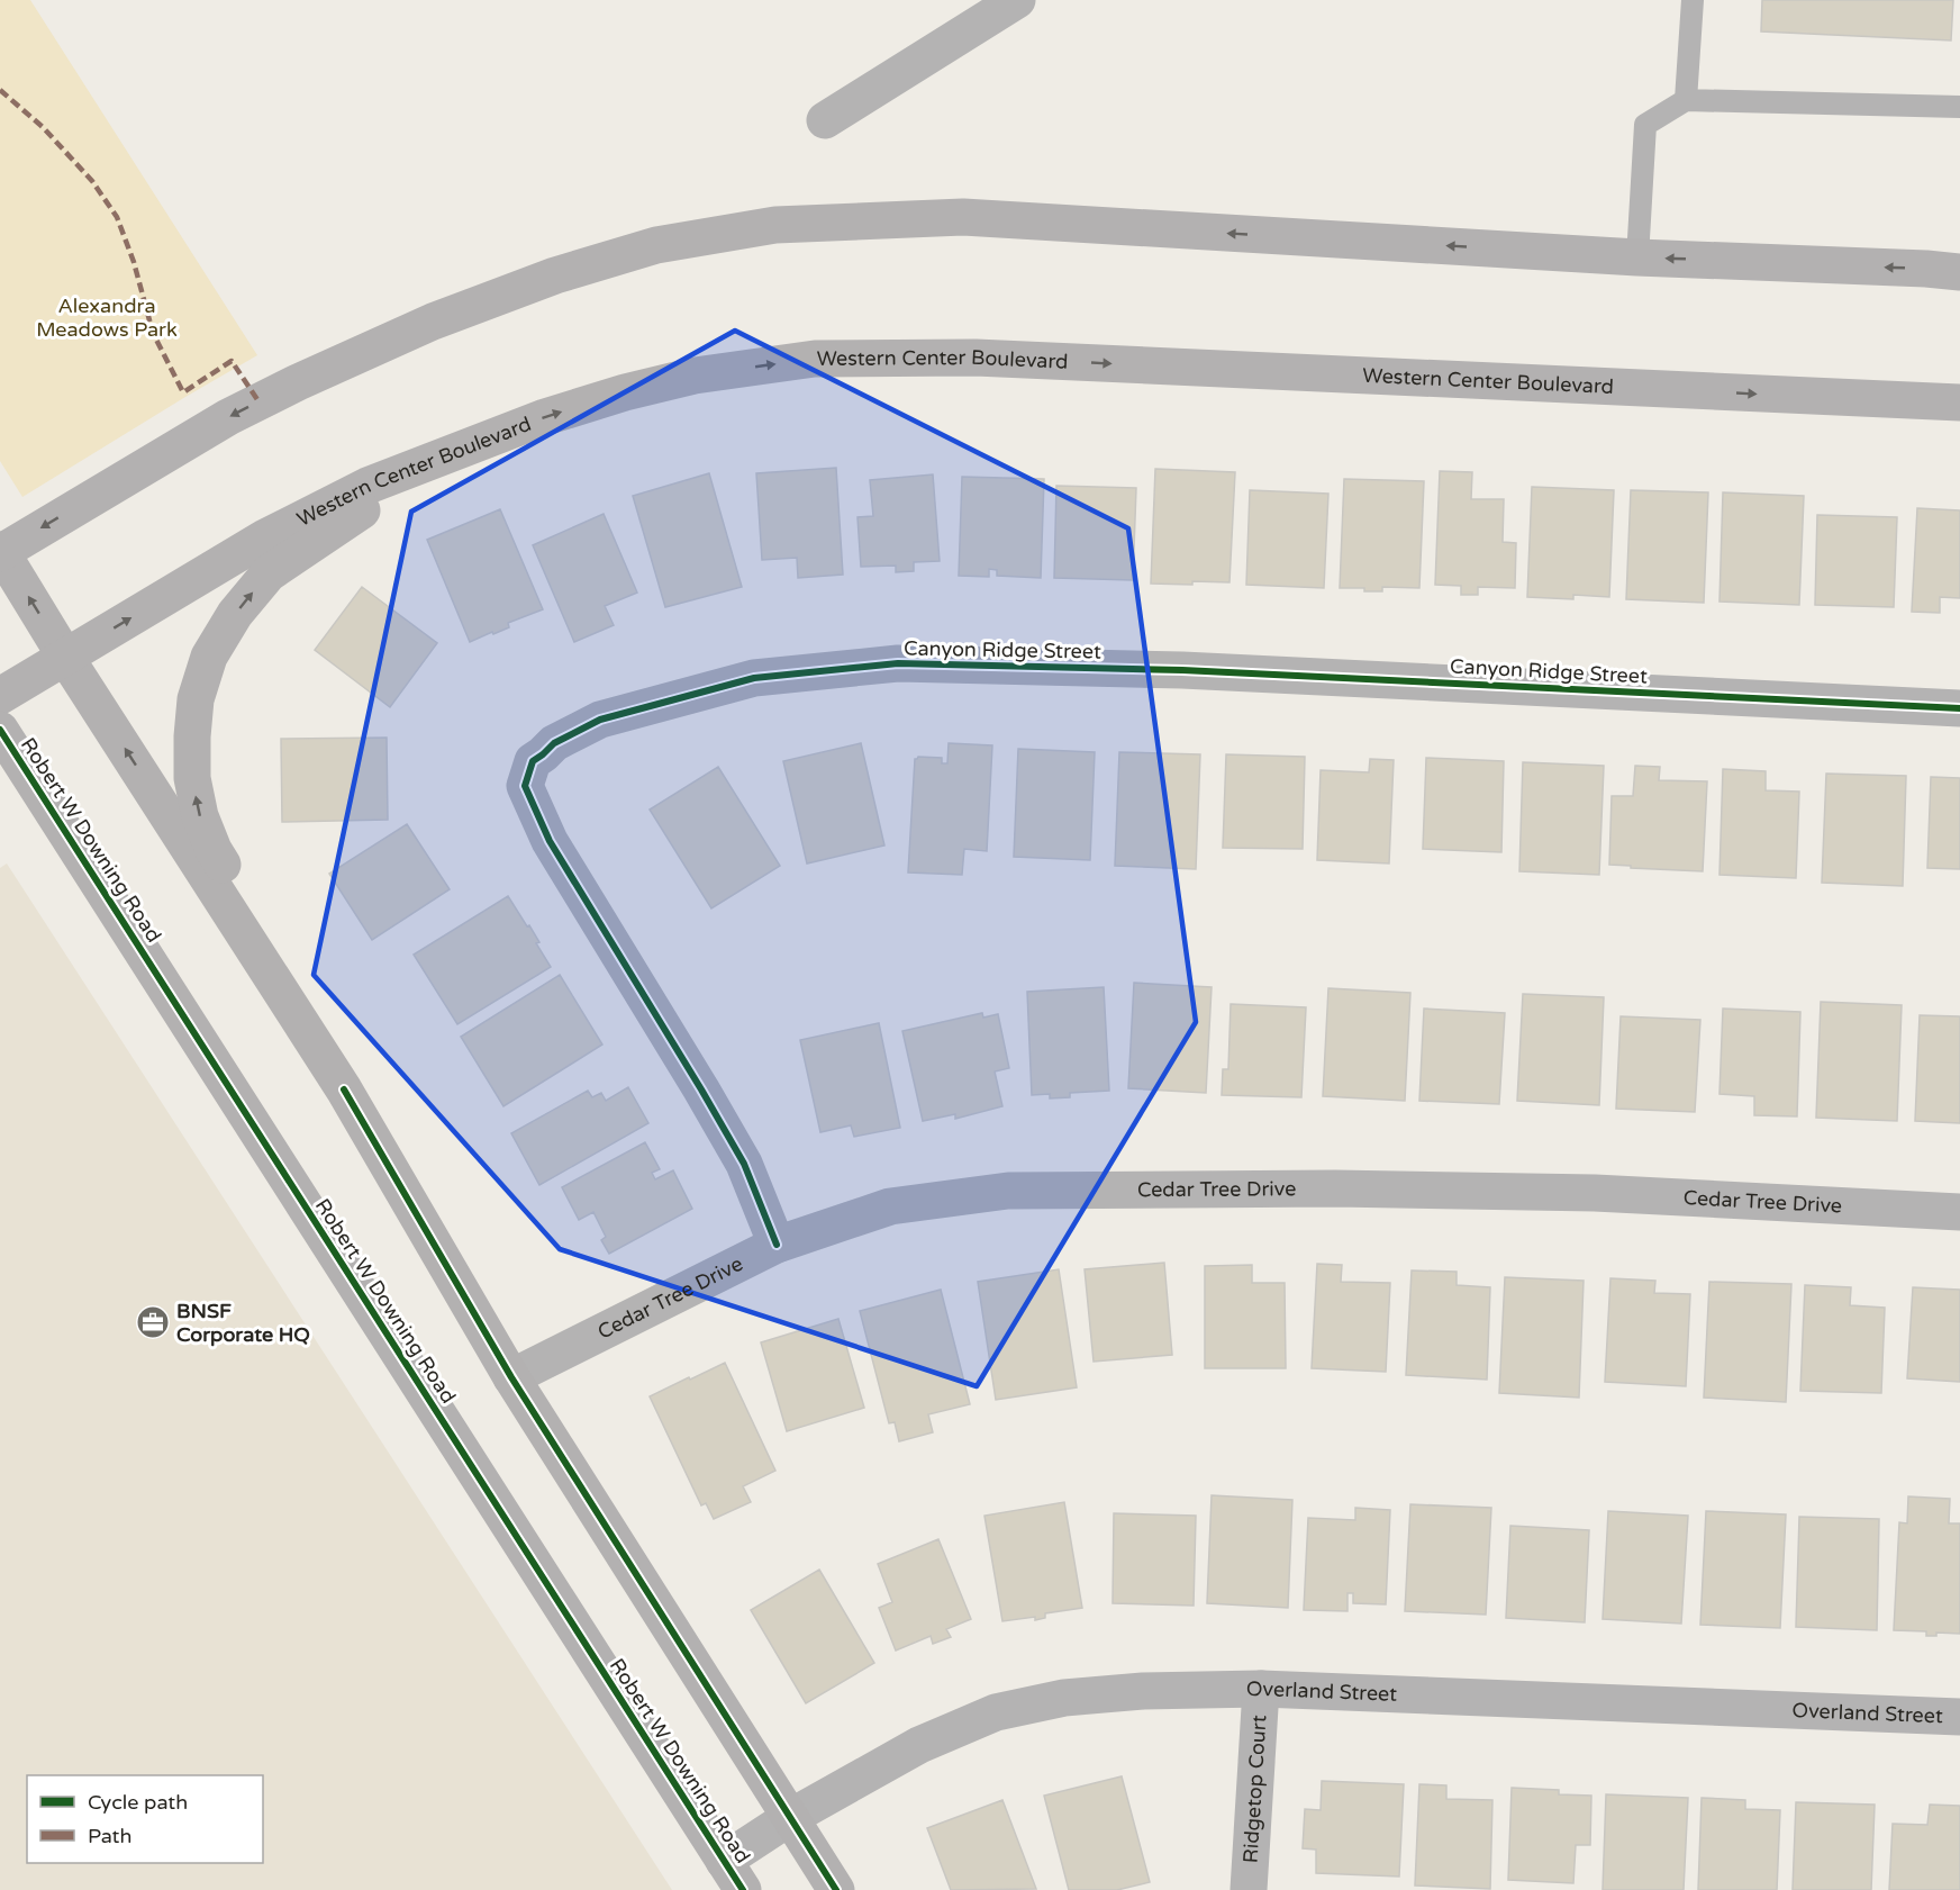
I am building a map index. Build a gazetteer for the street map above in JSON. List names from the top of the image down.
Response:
{
  "streets": {
    "main road": ["Western Center Boulevard", "Robert W Downing Road"],
    "street": [
      "Canyon Ridge Street",
      "Cedar Tree Drive",
      "Overland Street",
      "Ridgetop Court"
    ]
  },
  "crossings": [
    ["Canyon Ridge Street", "Cedar Tree Drive"],
    ["Robert W Downing Road", "Overland Street"],
    ["Overland Street", "Ridgetop Court"]
  ],
  "parks": ["Alexandra Meadows Park"],
  "places": {
    "office": ["BNSF Corporate HQ"]
  },
  "legend": ["Cycle path", "Path"]
}
